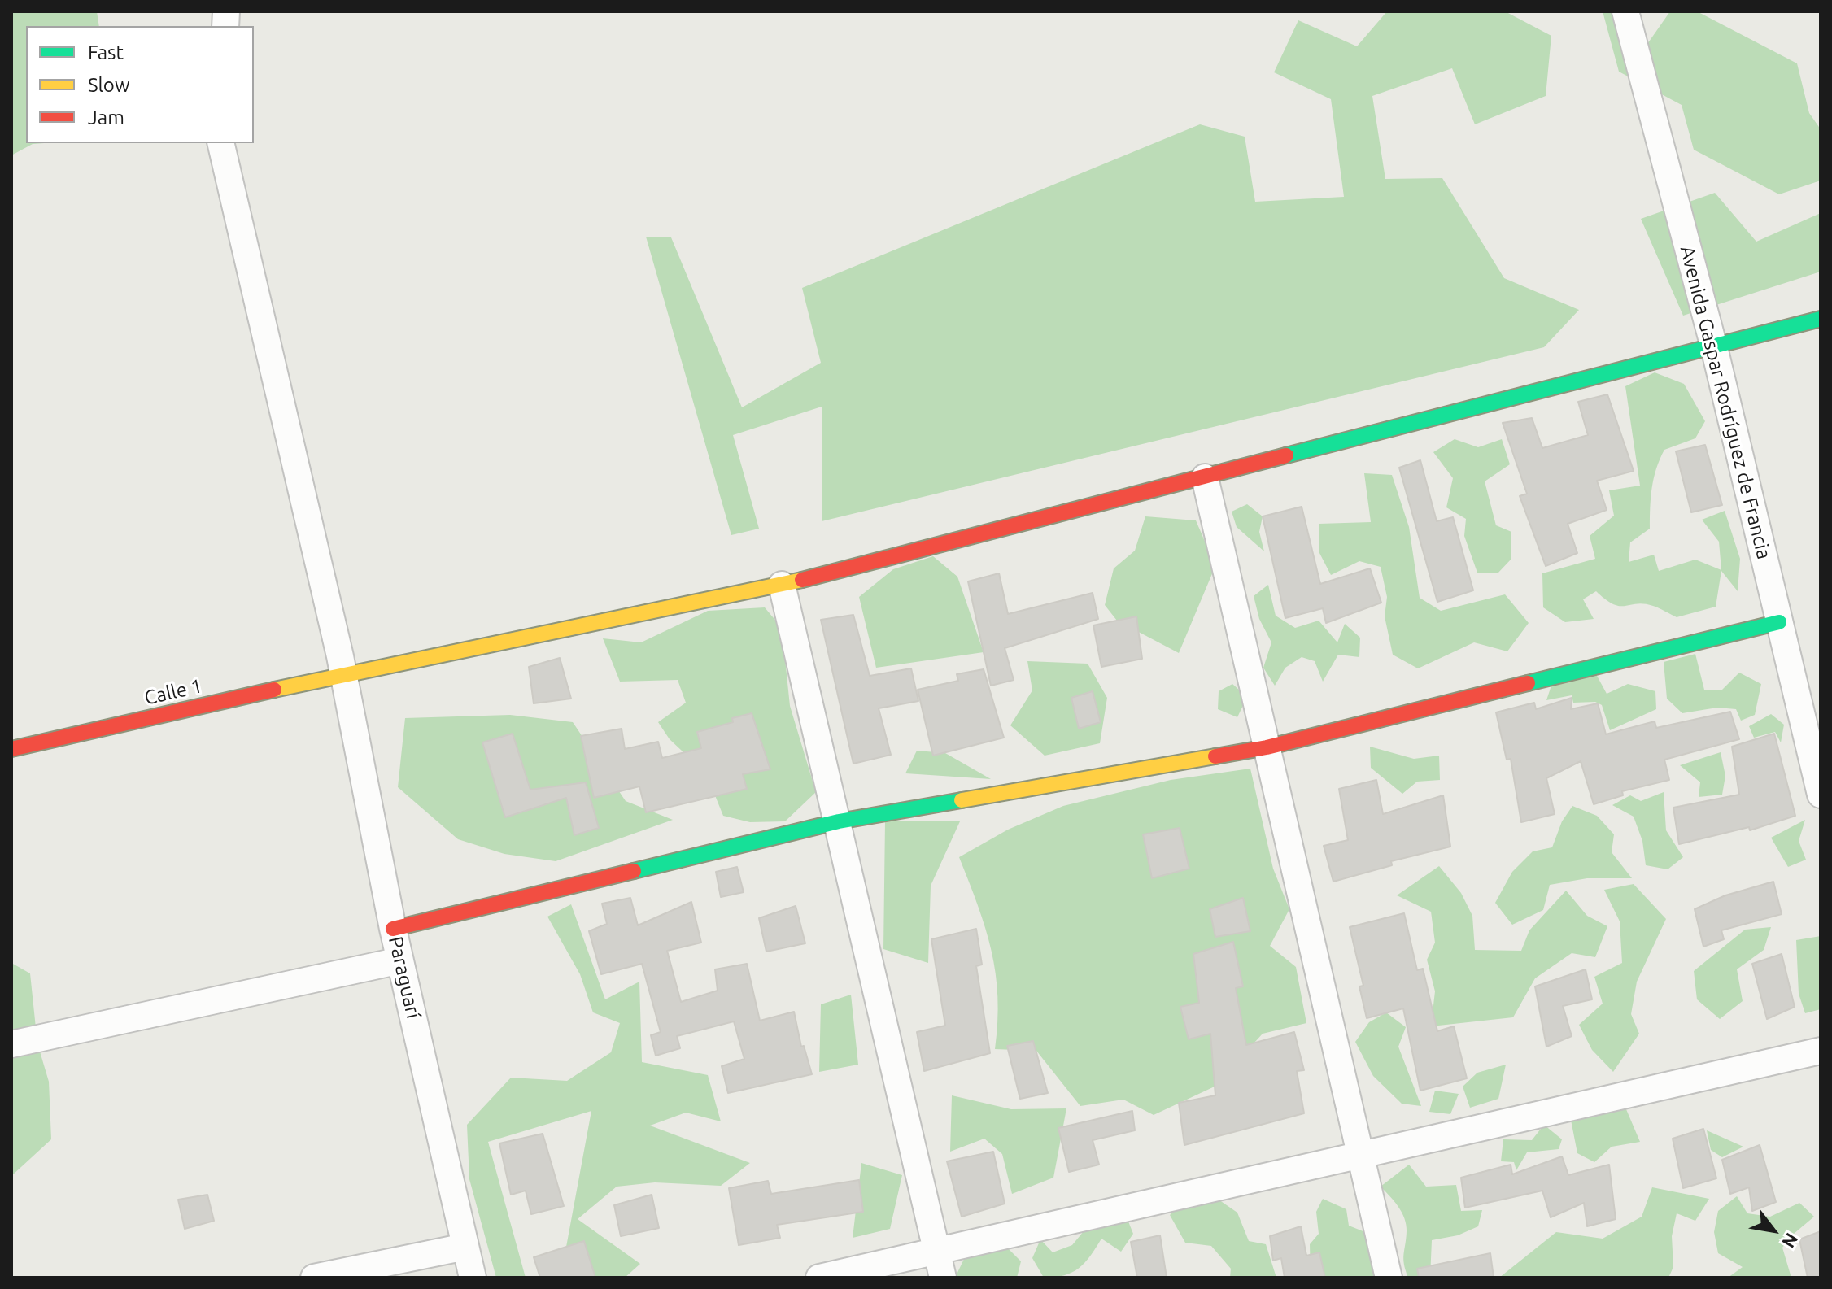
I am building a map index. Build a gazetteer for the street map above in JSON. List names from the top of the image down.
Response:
{
  "streets": {
    "street": ["Avenida Gaspar Rodríguez de Francia", "Calle 1", "Paraguarí"]
  },
  "crossings": [
    ["Avenida Gaspar Rodríguez de Francia", "Calle 1"],
    ["Calle 1", "Paraguarí"]
  ],
  "legend": ["Fast", "Slow", "Jam"],
  "north": "bottom right"
}
